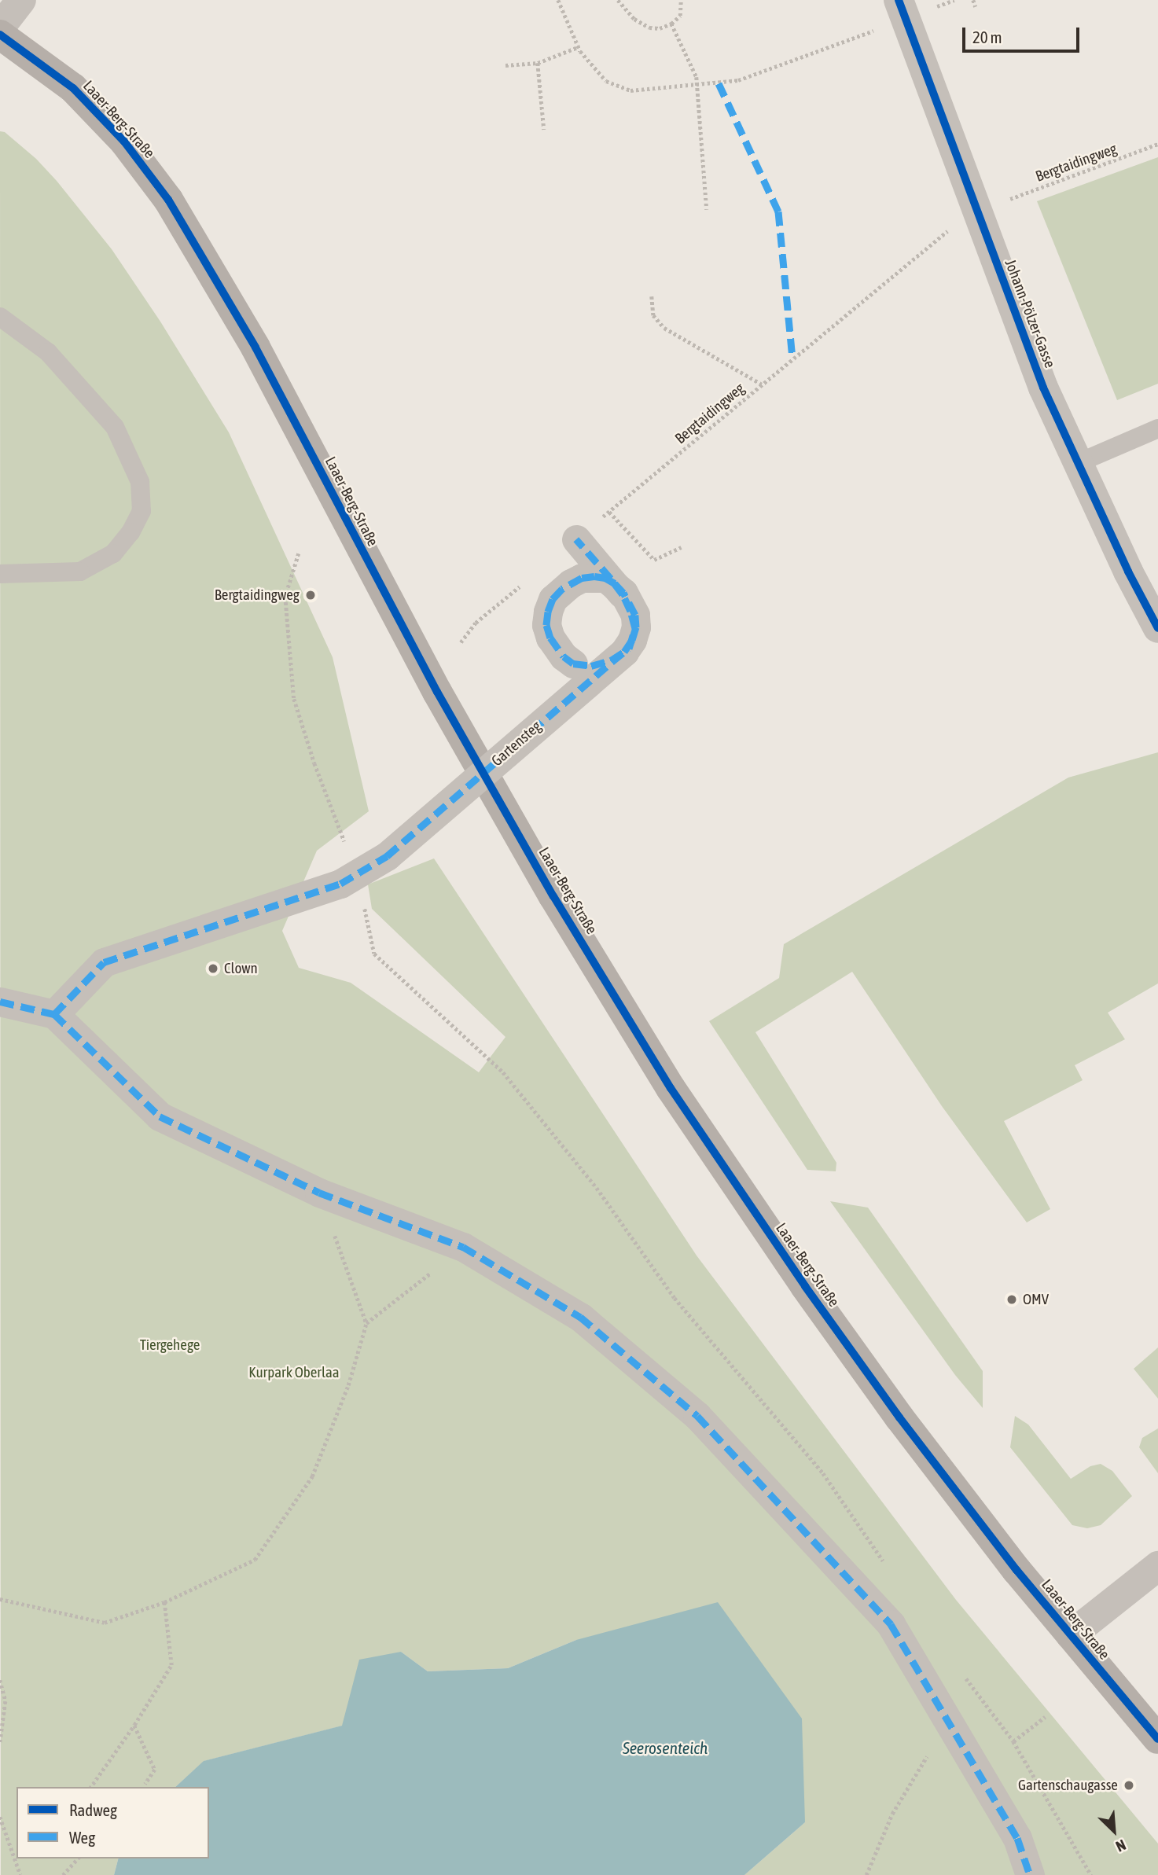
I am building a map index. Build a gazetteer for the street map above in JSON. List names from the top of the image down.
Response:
{
  "streets": {
    "main road": ["Laaer-Berg-Straße"],
    "street": ["Johann-Pölzer-Gasse", "Gartensteg"],
    "path": ["Bergtaidingweg"]
  },
  "crossings": [
    ["Bergtaidingweg", "Gartensteg"]
  ],
  "water": ["Seerosenteich"],
  "parks": ["Tiergehege", "Kurpark Oberlaa"],
  "places": [
    "Bergtaidingweg",
    "Clown",
    "OMV",
    "Gartenschaugasse"
  ],
  "legend": ["Radweg", "Weg"],
  "scale_bar": "20 m",
  "north": "bottom right"
}
